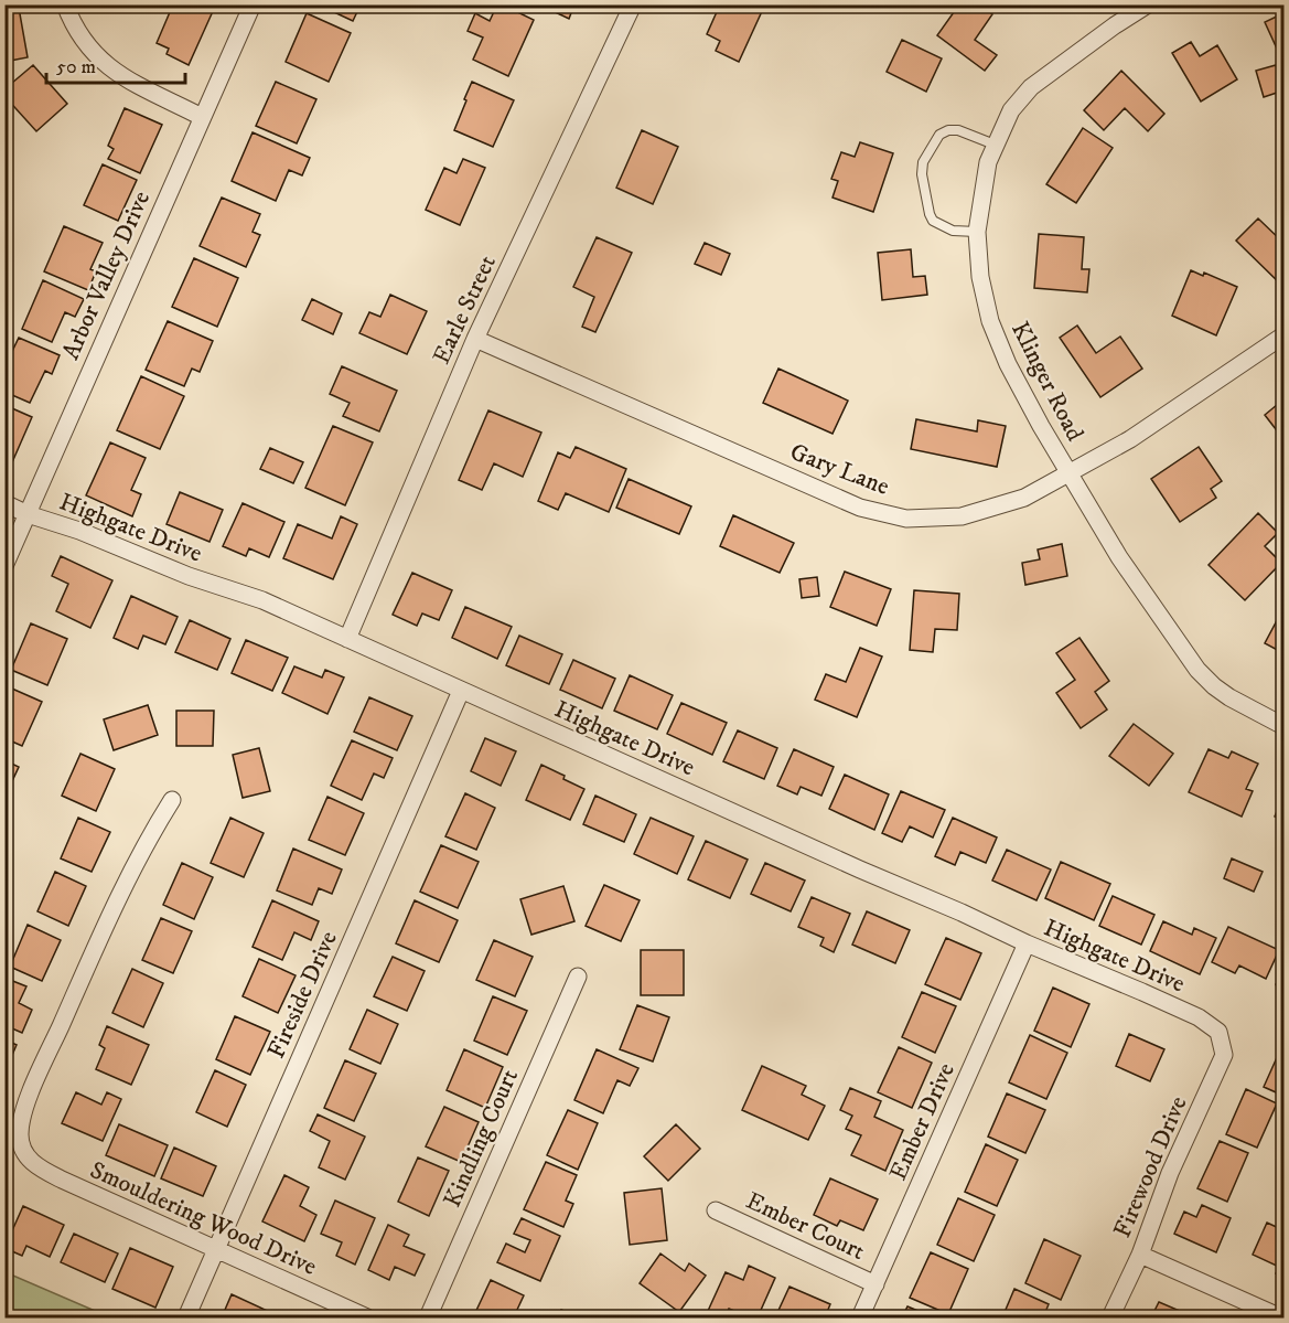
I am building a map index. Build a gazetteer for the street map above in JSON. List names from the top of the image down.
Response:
{
  "streets": {
    "street": [
      "Arbor Valley Drive",
      "Earle Street",
      "Klinger Road",
      "Gary Lane",
      "Highgate Drive",
      "Fireside Drive",
      "Ember Drive",
      "Kindling Court",
      "Firewood Drive",
      "Smouldering Wood Drive",
      "Ember Court"
    ]
  },
  "crossings": [
    ["Arbor Valley Drive", "Highgate Drive"],
    ["Earle Street", "Gary Lane"],
    ["Earle Street", "Highgate Drive"],
    ["Klinger Road", "Gary Lane"],
    ["Highgate Drive", "Fireside Drive"],
    ["Highgate Drive", "Ember Drive"],
    ["Highgate Drive", "Firewood Drive"],
    ["Fireside Drive", "Smouldering Wood Drive"],
    ["Ember Drive", "Ember Court"]
  ],
  "scale_bar": "50 m"
}
